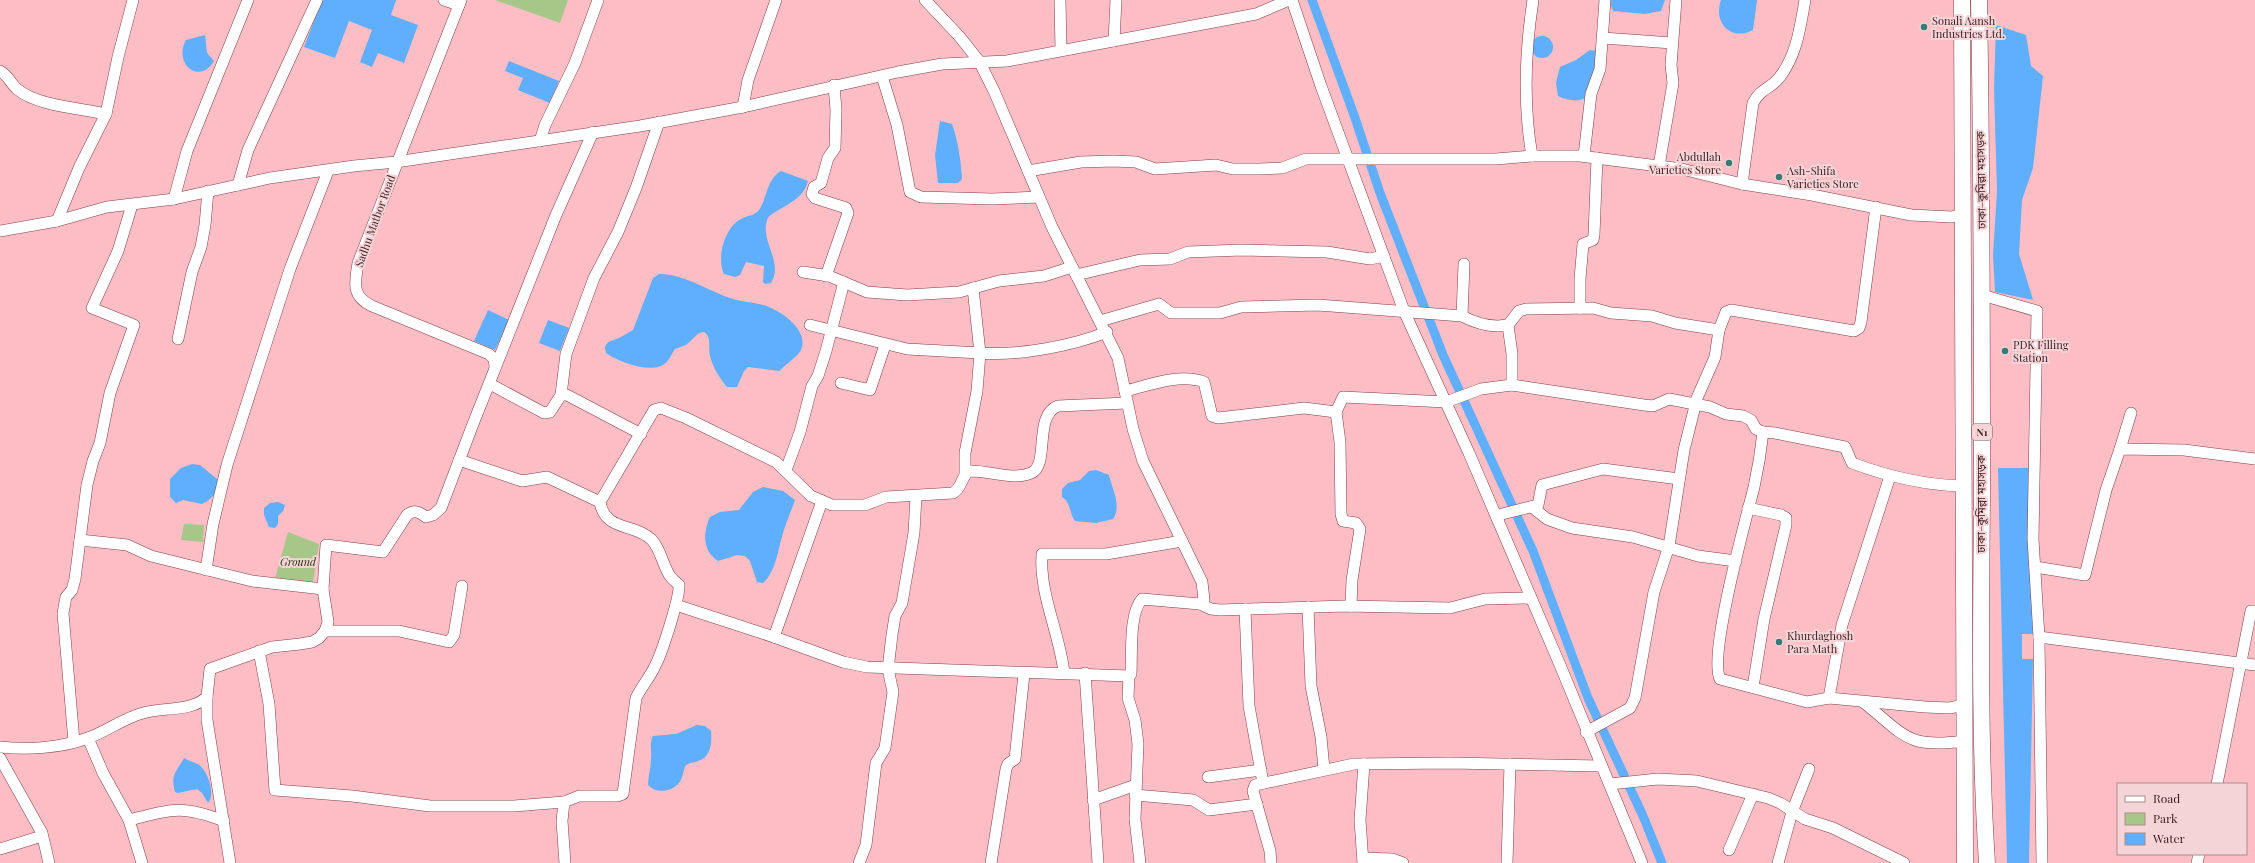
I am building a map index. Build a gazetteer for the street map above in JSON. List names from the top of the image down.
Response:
{
  "streets": {
    "highway": ["ঢাকা–কুমিল্লা মহাসড়ক", "N1"],
    "street": ["Sadhu Matbor Road"]
  },
  "parks": ["Ground"],
  "places": [
    "Sonali Aansh Industries Ltd.",
    "Abdullah Varieties Store",
    "Ash-Shifa Varieties Store",
    "PDK Filling Station",
    "Khurdaghosh Para Math"
  ],
  "legend": ["Road", "Park", "Water"]
}
